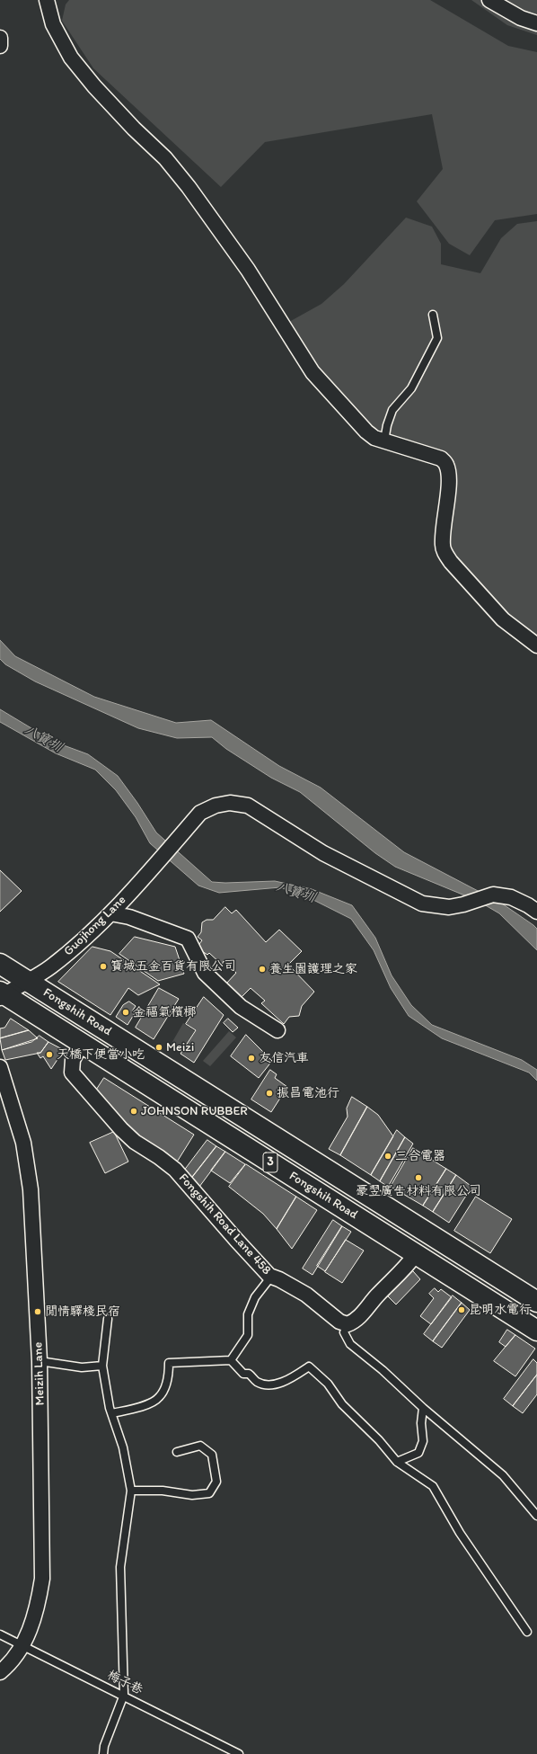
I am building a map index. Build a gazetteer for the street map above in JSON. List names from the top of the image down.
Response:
{
  "streets": {
    "main road": ["Fongshih Road", "3"],
    "street": ["Guojhong Lane", "Fongshih Road Lane 458", "Meizih Lane"],
    "lane": ["梅子巷"]
  },
  "crossings": [
    ["Guojhong Lane", "Fongshih Road"],
    ["Fongshih Road", "Fongshih Road Lane 458"],
    ["Meizih Lane", "梅子巷"]
  ],
  "water": ["八寶圳"],
  "places": [
    "寶城五金百貨有限公司",
    "養生園護理之家",
    "金福氣檳榔",
    "Meizi",
    "天橋下便當小吃",
    "友信汽車",
    "振昌電池行",
    "JOHNSON RUBBER",
    "三合電器",
    "豪翌廣告材料有限公司",
    "昆明水電行",
    "閒情驛棧民宿"
  ]
}
